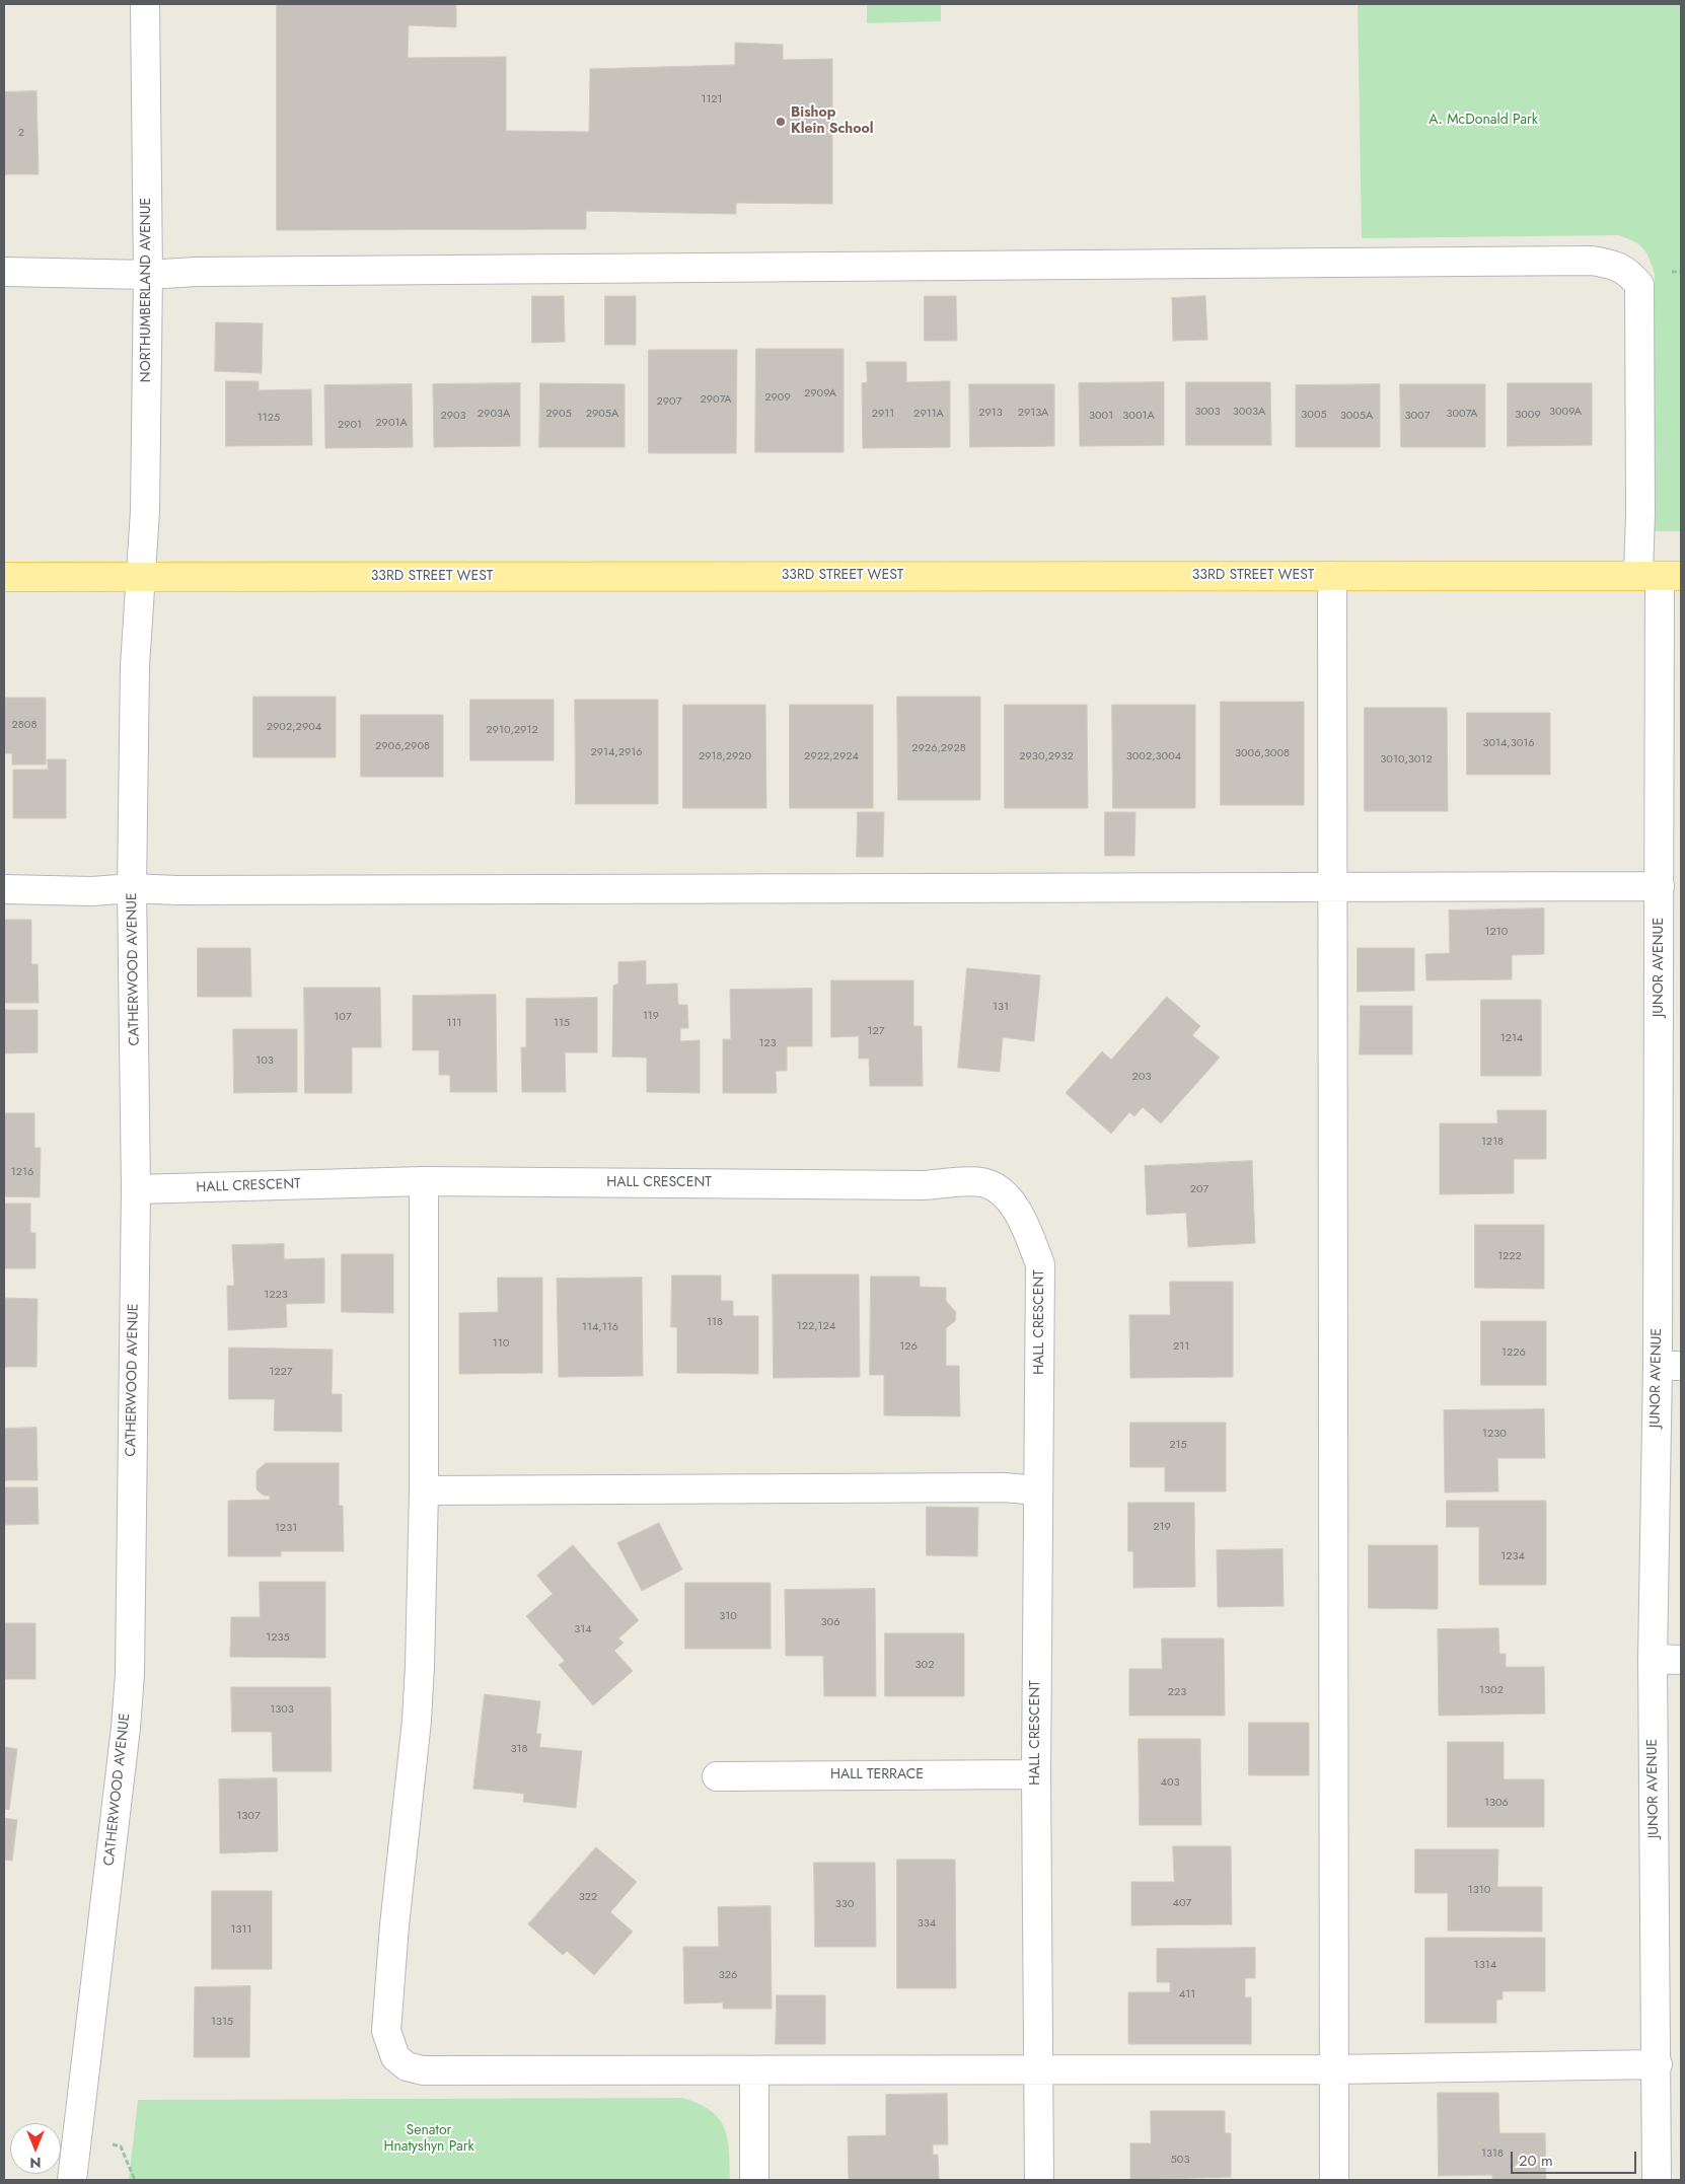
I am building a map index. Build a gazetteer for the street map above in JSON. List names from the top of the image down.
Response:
{
  "streets": {
    "main road": ["33RD STREET WEST"],
    "street": [
      "NORTHUMBERLAND AVENUE",
      "JUNOR AVENUE",
      "CATHERWOOD AVENUE",
      "HALL CRESCENT",
      "HALL TERRACE"
    ]
  },
  "crossings": [
    ["NORTHUMBERLAND AVENUE", "33RD STREET WEST"],
    ["NORTHUMBERLAND AVENUE", "JUNOR AVENUE"],
    ["NORTHUMBERLAND AVENUE", "CATHERWOOD AVENUE"],
    ["33RD STREET WEST", "JUNOR AVENUE"],
    ["33RD STREET WEST", "CATHERWOOD AVENUE"],
    ["CATHERWOOD AVENUE", "HALL CRESCENT"],
    ["HALL CRESCENT", "HALL TERRACE"]
  ],
  "parks": ["A. McDonald Park", "Senator Hnatyshyn Park"],
  "places": ["Bishop Klein School"],
  "house_numbers": [
    "1121",
    "2",
    "2909A",
    "2909",
    "2907A",
    "2907",
    "3003",
    "3003A",
    "3009A",
    "2913",
    "2913A",
    "2903A",
    "2905",
    "2905A",
    "2911",
    "2911A",
    "3007A",
    "3005",
    "3009",
    "2903",
    "3001",
    "3001A",
    "3005A",
    "3007",
    "1125",
    "2901A",
    "2901",
    "2808",
    "2902,2904",
    "2910,2912",
    "3014,3016",
    "2906,2908",
    "2926,2928",
    "2914,2916",
    "3006,3008",
    "2918,2920",
    "2922,2924",
    "2930,2932",
    "3002,3004",
    "3010,3012",
    "1210",
    "131",
    "119",
    "107",
    "111",
    "115",
    "127",
    "1214",
    "123",
    "103",
    "203",
    "1218",
    "1216",
    "207",
    "1222",
    "1223",
    "118",
    "122,124",
    "114,116",
    "110",
    "126",
    "211",
    "1226",
    "1227",
    "1230",
    "215",
    "219",
    "1231",
    "1234",
    "310",
    "306",
    "314",
    "1235",
    "302",
    "1302",
    "223",
    "1303",
    "318",
    "403",
    "1306",
    "1307",
    "1310",
    "322",
    "407",
    "330",
    "334",
    "1311",
    "1314",
    "326",
    "411",
    "1315",
    "1318",
    "503"
  ],
  "scale_bar": "20 m",
  "north": "bottom"
}
